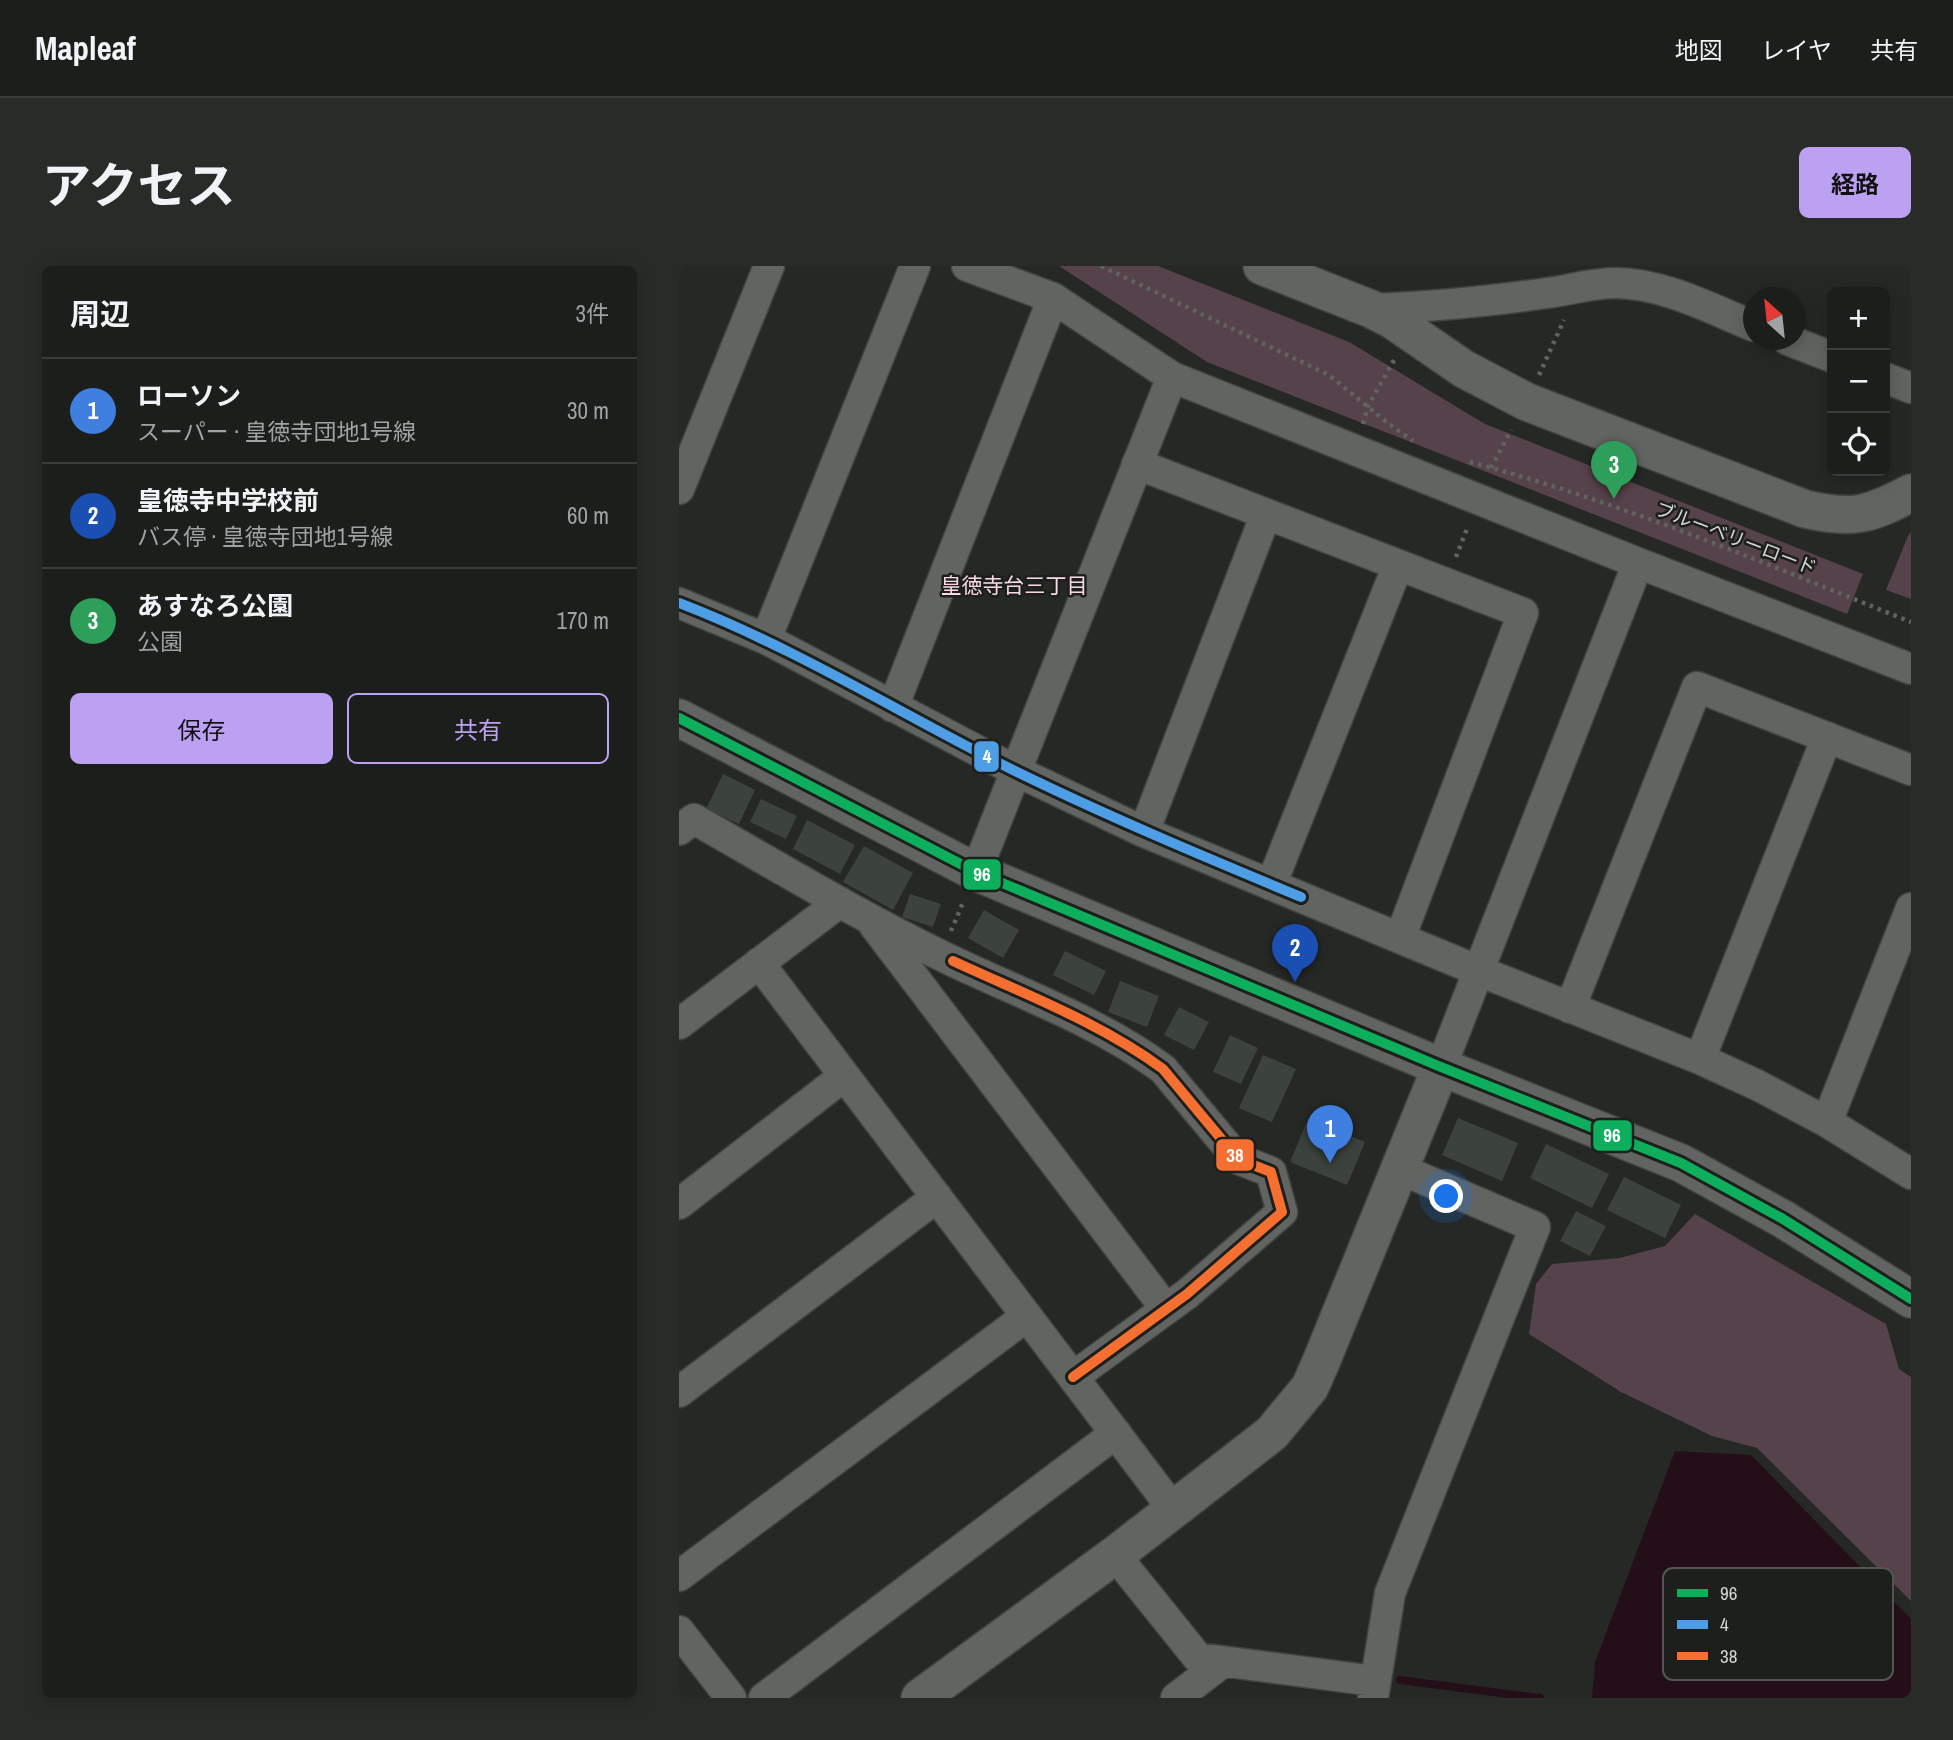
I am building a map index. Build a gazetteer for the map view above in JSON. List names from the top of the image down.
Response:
{
  "streets": {
    "path": ["ブルーベリーロード"]
  },
  "districts": ["皇徳寺台三丁目"],
  "lines": ["transit line 4", "transit line 96", "transit line 38"],
  "legend": ["96", "4", "38"],
  "north": "top left",
  "page": {
    "header": "Mapleaf",
    "nav": ["地図", "レイヤ", "共有"],
    "title": "アクセス",
    "buttons": [
      "経路",
      ["保存", "共有"]
    ],
    "heading": ["周辺", "3件"],
    "map_buttons": ["+", "−"],
    "list": [
      {
        "mark": "1",
        "name": "ローソン",
        "note": "スーパー · 皇徳寺団地1号線",
        "value": "30 m"
      },
      {
        "mark": "2",
        "name": "皇徳寺中学校前",
        "note": "バス停 · 皇徳寺団地1号線",
        "value": "60 m"
      },
      {
        "mark": "3",
        "name": "あすなろ公園",
        "note": "公園",
        "value": "170 m"
      }
    ],
    "pins": ["3", "2", "1"]
  }
}
